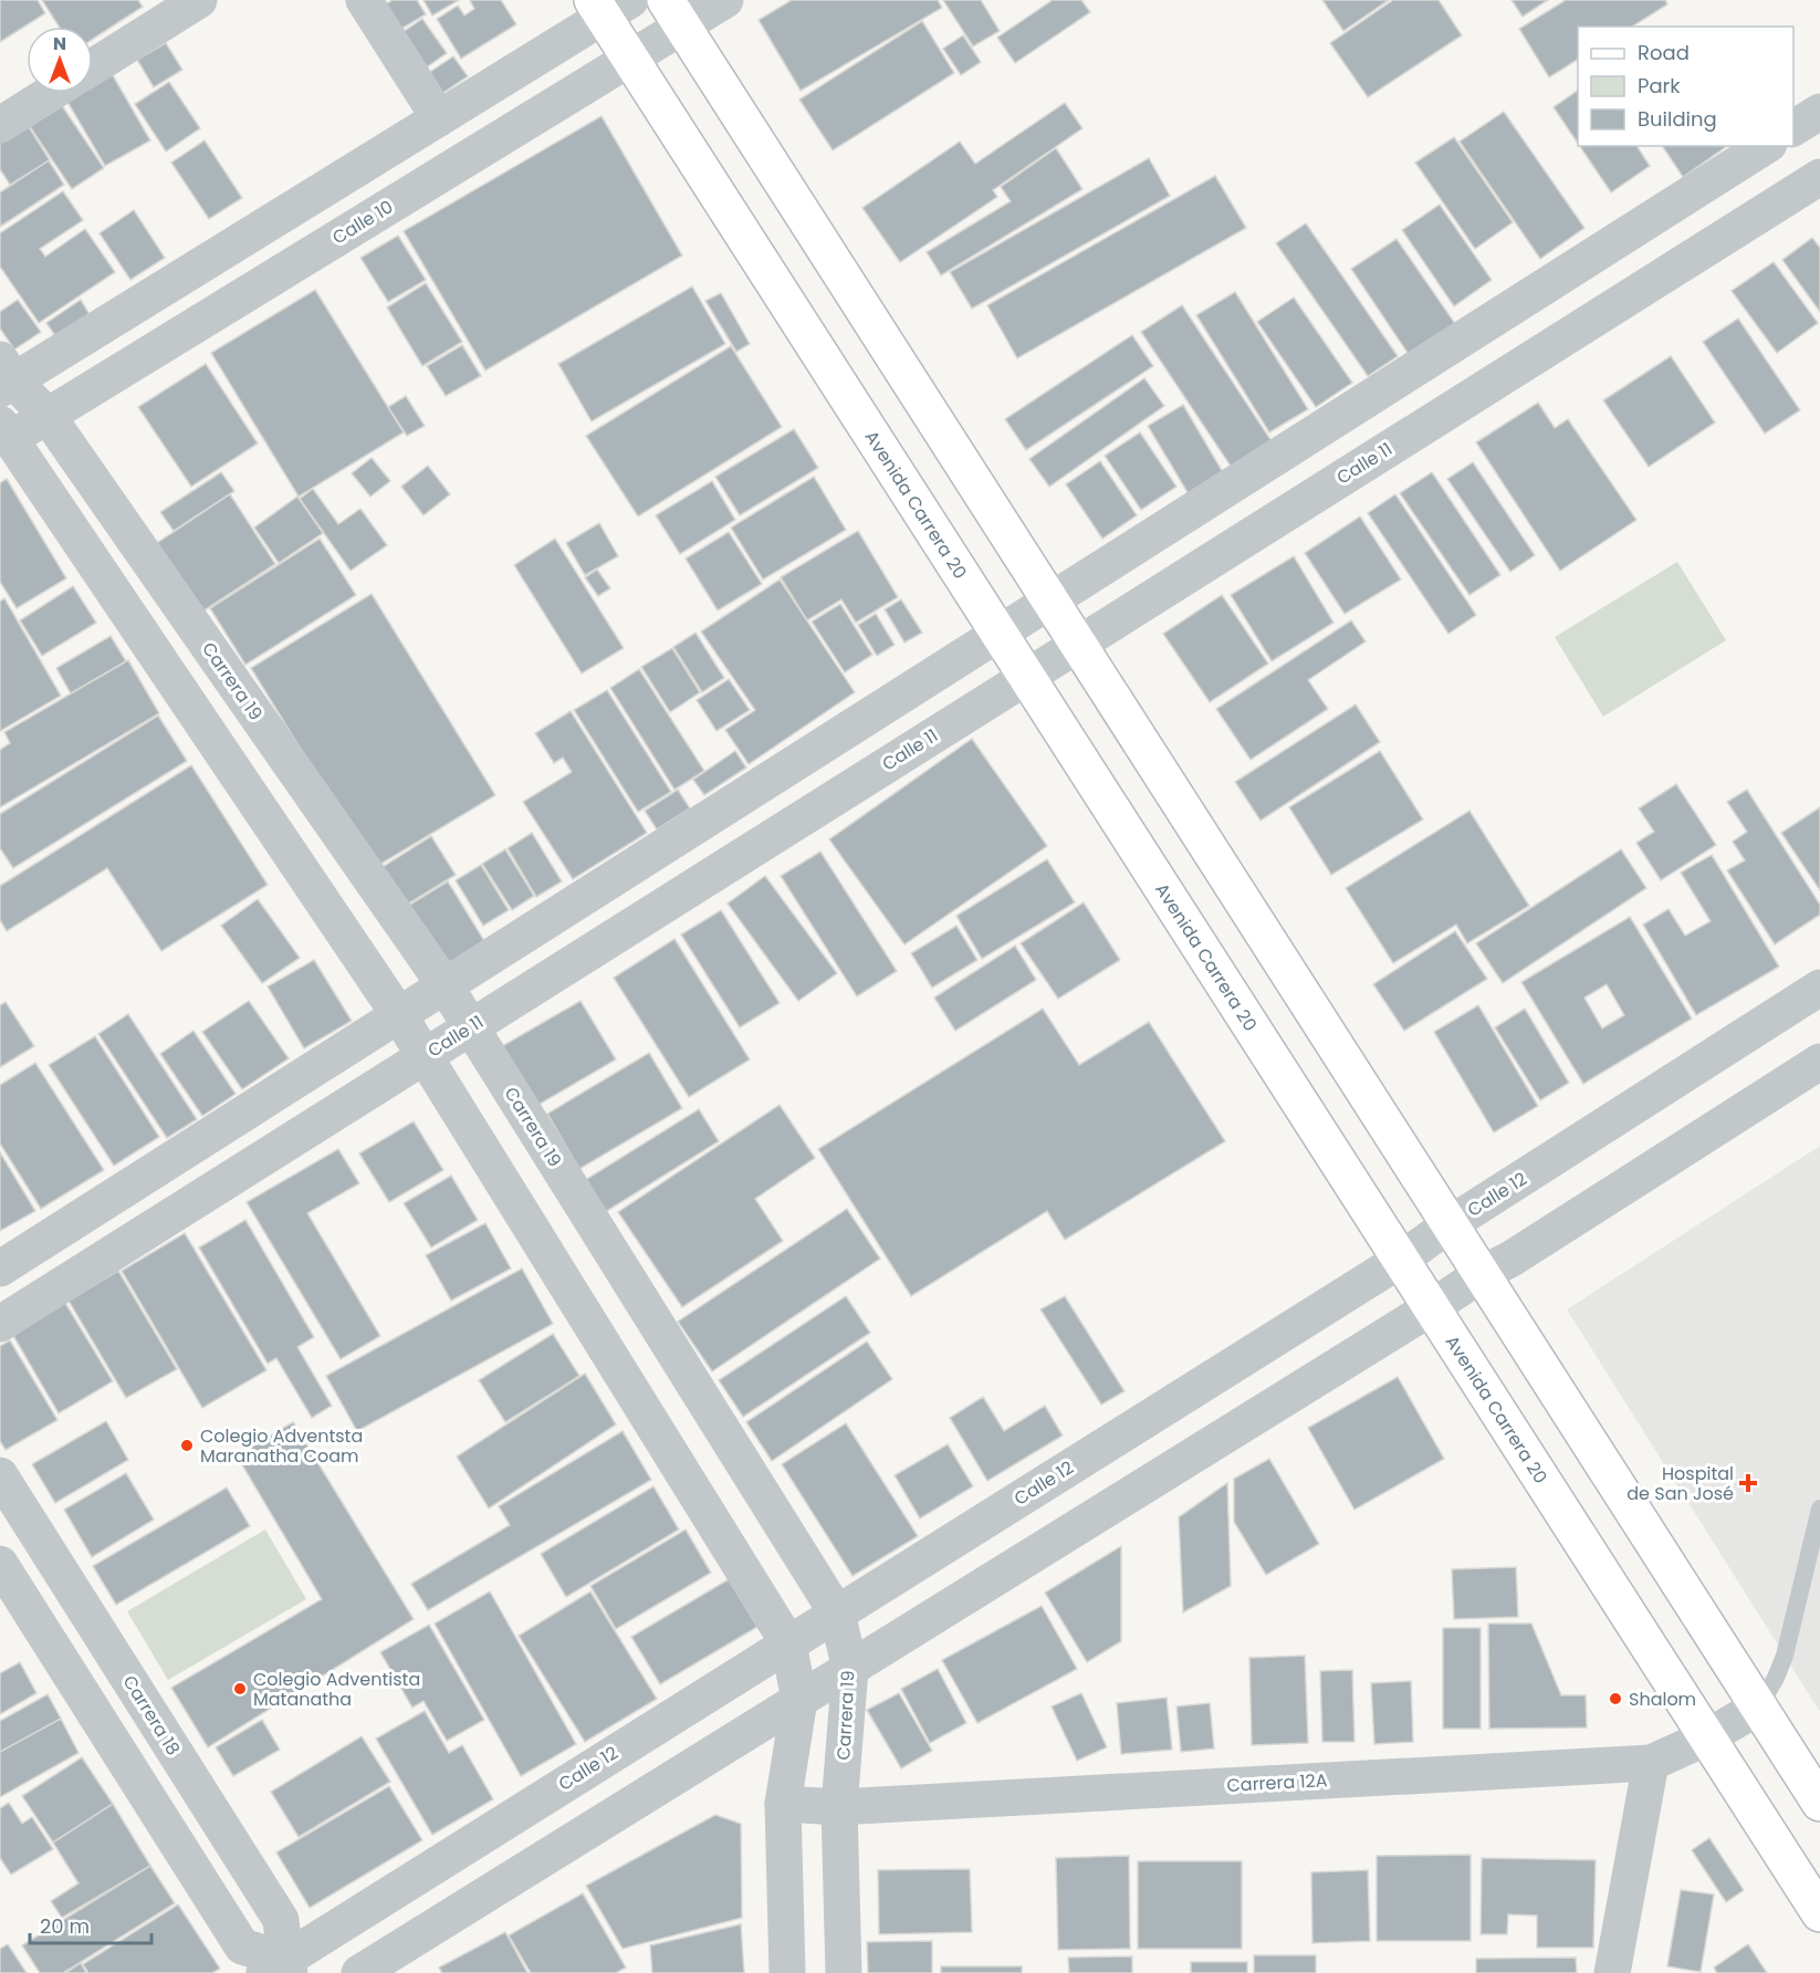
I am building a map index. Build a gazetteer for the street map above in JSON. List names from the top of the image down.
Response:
{
  "streets": {
    "main road": ["Avenida Carrera 20"],
    "street": [
      "Calle 10",
      "Calle 11",
      "Carrera 19",
      "Calle 12",
      "Carrera 18",
      "Carrera 12A"
    ]
  },
  "crossings": [
    ["Calle 10", "Avenida Carrera 20"],
    ["Calle 10", "Carrera 19"],
    ["Calle 11", "Avenida Carrera 20"],
    ["Calle 11", "Carrera 19"],
    ["Avenida Carrera 20", "Calle 12"],
    ["Avenida Carrera 20", "Carrera 12A"],
    ["Carrera 19", "Calle 12"],
    ["Carrera 19", "Carrera 12A"],
    ["Calle 12", "Carrera 18"]
  ],
  "places": {
    "other": ["Colegio Adventsta Maranatha Coam", "Colegio Adventista Matanatha", "Shalom"],
    "health": ["Hospital de San José"]
  },
  "legend": ["Road", "Park", "Building"],
  "scale_bar": "20 m",
  "north": "top"
}
